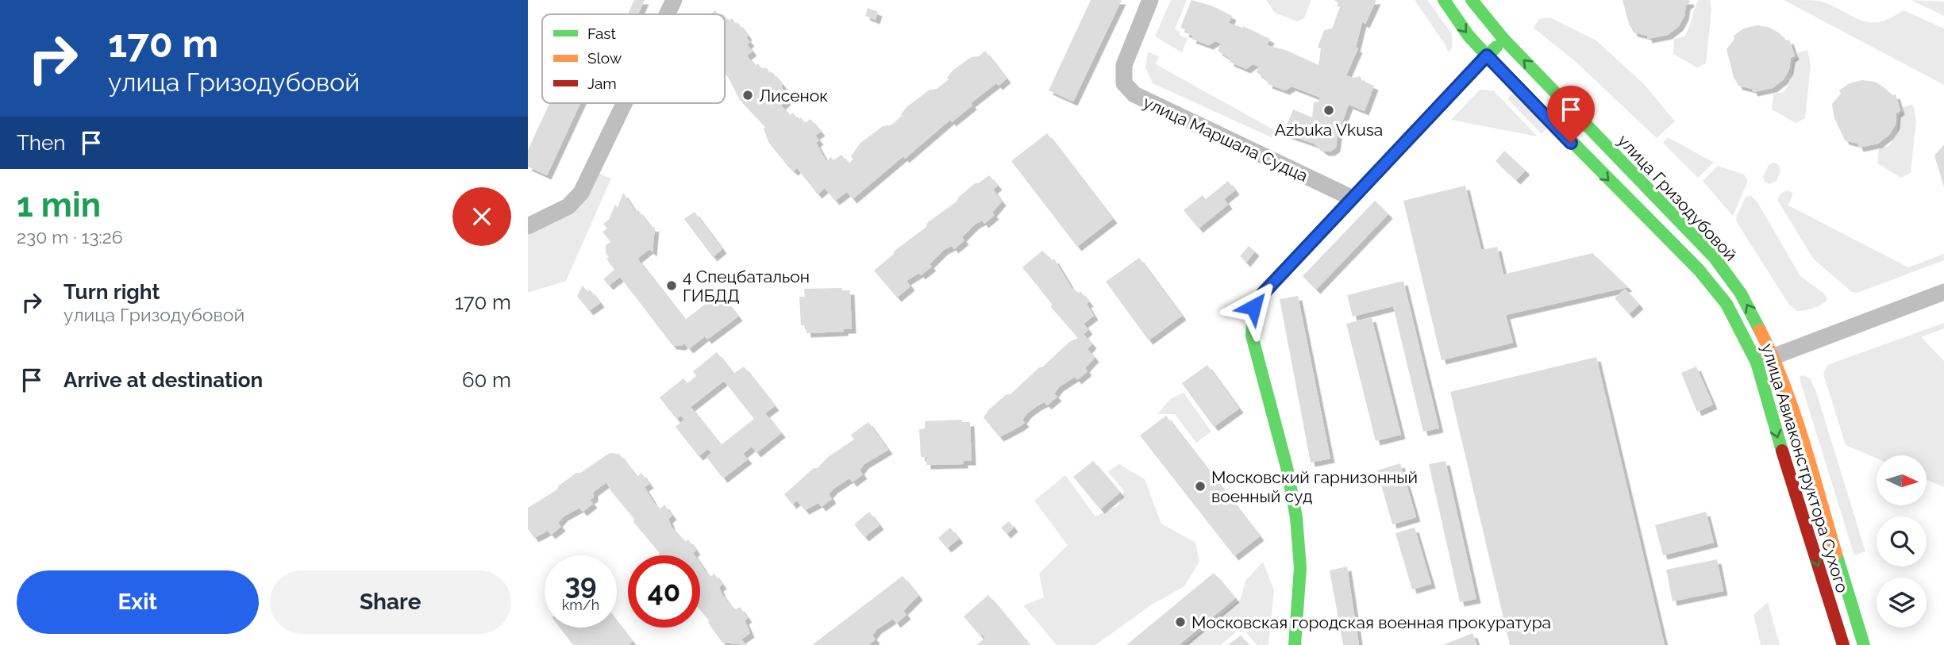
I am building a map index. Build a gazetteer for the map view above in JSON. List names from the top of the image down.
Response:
{
  "streets": {
    "street": ["улица Маршала Судца", "улица Гризодубовой", "улица Авиаконструктора Сухого"]
  },
  "crossings": [
    ["улица Гризодубовой", "улица Авиаконструктора Сухого"]
  ],
  "places": [
    "Лисенок",
    "Azbuka Vkusa",
    "4 Спецбатальон ГИБДД",
    "Московский гарнизонный военный суд",
    "Московская городская военная прокуратура"
  ],
  "legend": ["Fast", "Slow", "Jam"],
  "north": "right",
  "page": {
    "turn": ["170 m", "улица Гризодубовой"],
    "then": "Then",
    "heading": ["1 min", "230 m · 13:26"],
    "list": [
      {
        "name": "Turn right",
        "note": "улица Гризодубовой",
        "value": "170 m"
      },
      {
        "name": "Arrive at destination",
        "value": "60 m"
      }
    ],
    "speed": "39 km/h",
    "limit": "40",
    "buttons": ["Exit", "Share"]
  }
}
